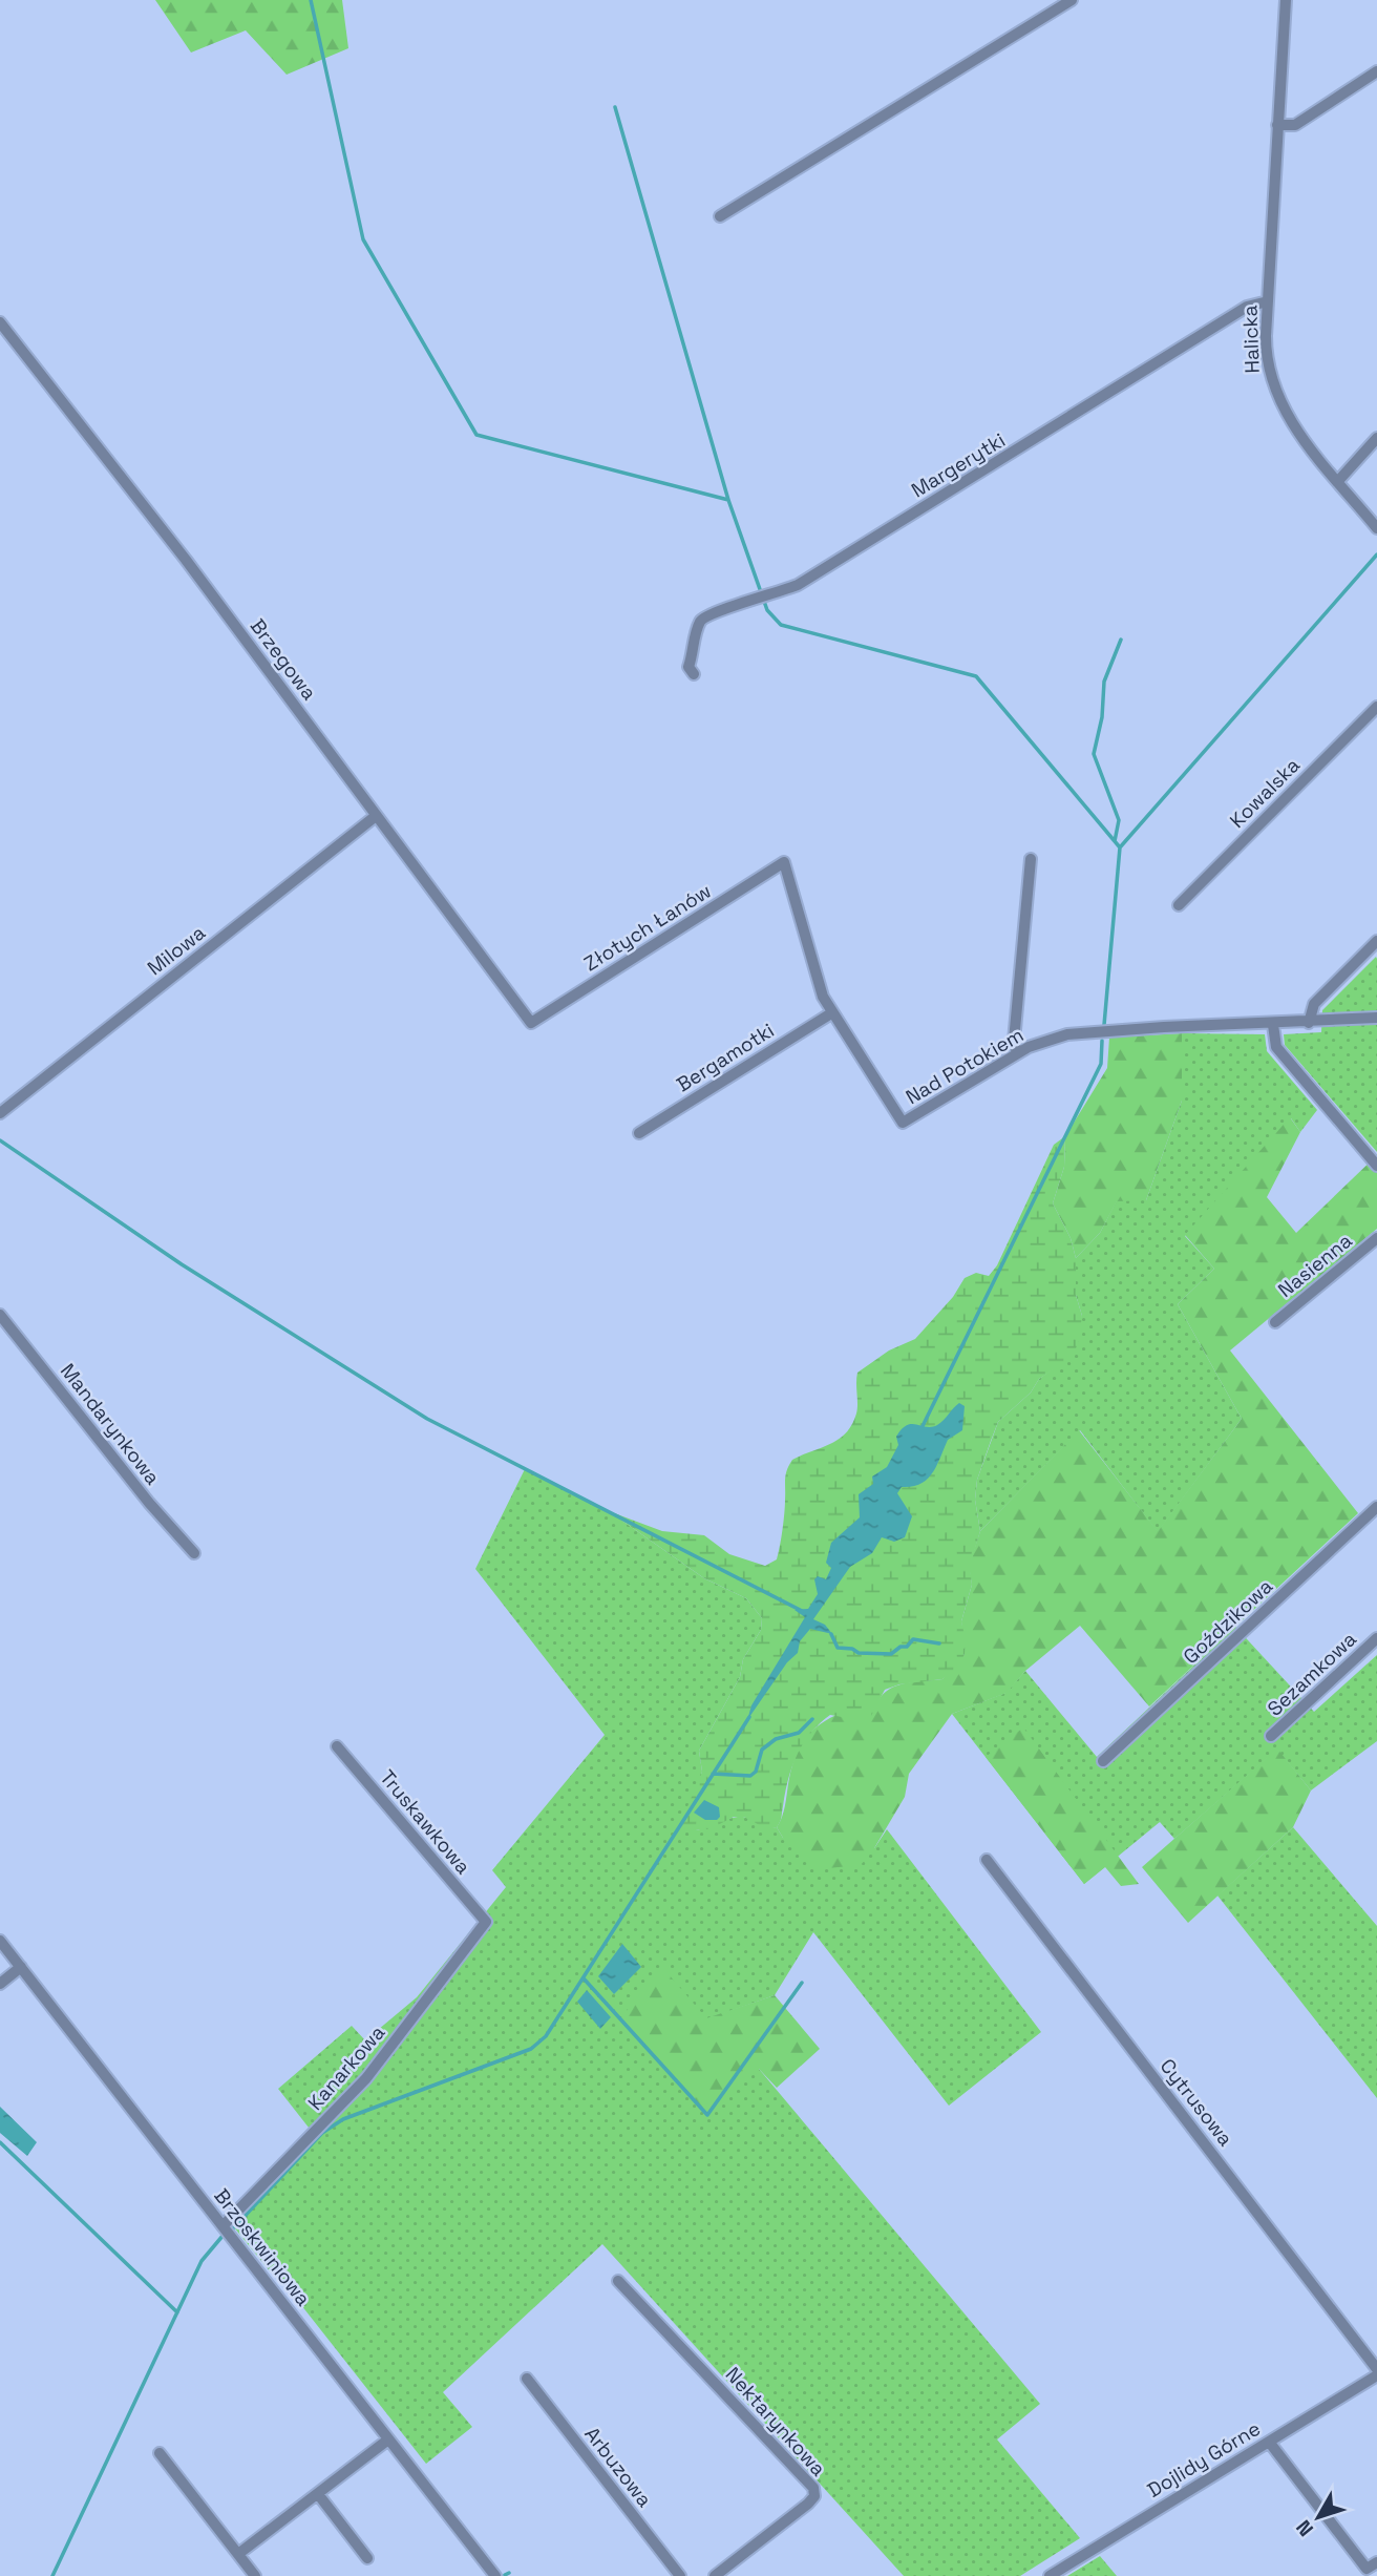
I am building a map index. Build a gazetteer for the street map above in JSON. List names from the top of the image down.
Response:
{
  "streets": {
    "street": [
      "Halicka",
      "Margerytki",
      "Brzegowa",
      "Kowalska",
      "Złotych Łanów",
      "Milowa",
      "Bergamotki",
      "Nad Potokiem",
      "Nasienna",
      "Mandarynkowa",
      "Goździkowa",
      "Sezamkowa",
      "Truskawkowa",
      "Kanarkowa",
      "Cytrusowa",
      "Brzoskwiniowa",
      "Nektarynkowa",
      "Dojlidy Górne",
      "Arbuzowa"
    ]
  },
  "crossings": [
    ["Halicka", "Margerytki"],
    ["Brzegowa", "Złotych Łanów"],
    ["Brzegowa", "Milowa"],
    ["Złotych Łanów", "Nad Potokiem"],
    ["Bergamotki", "Nad Potokiem"],
    ["Truskawkowa", "Kanarkowa"],
    ["Kanarkowa", "Brzoskwiniowa"]
  ],
  "north": "bottom left"
}
